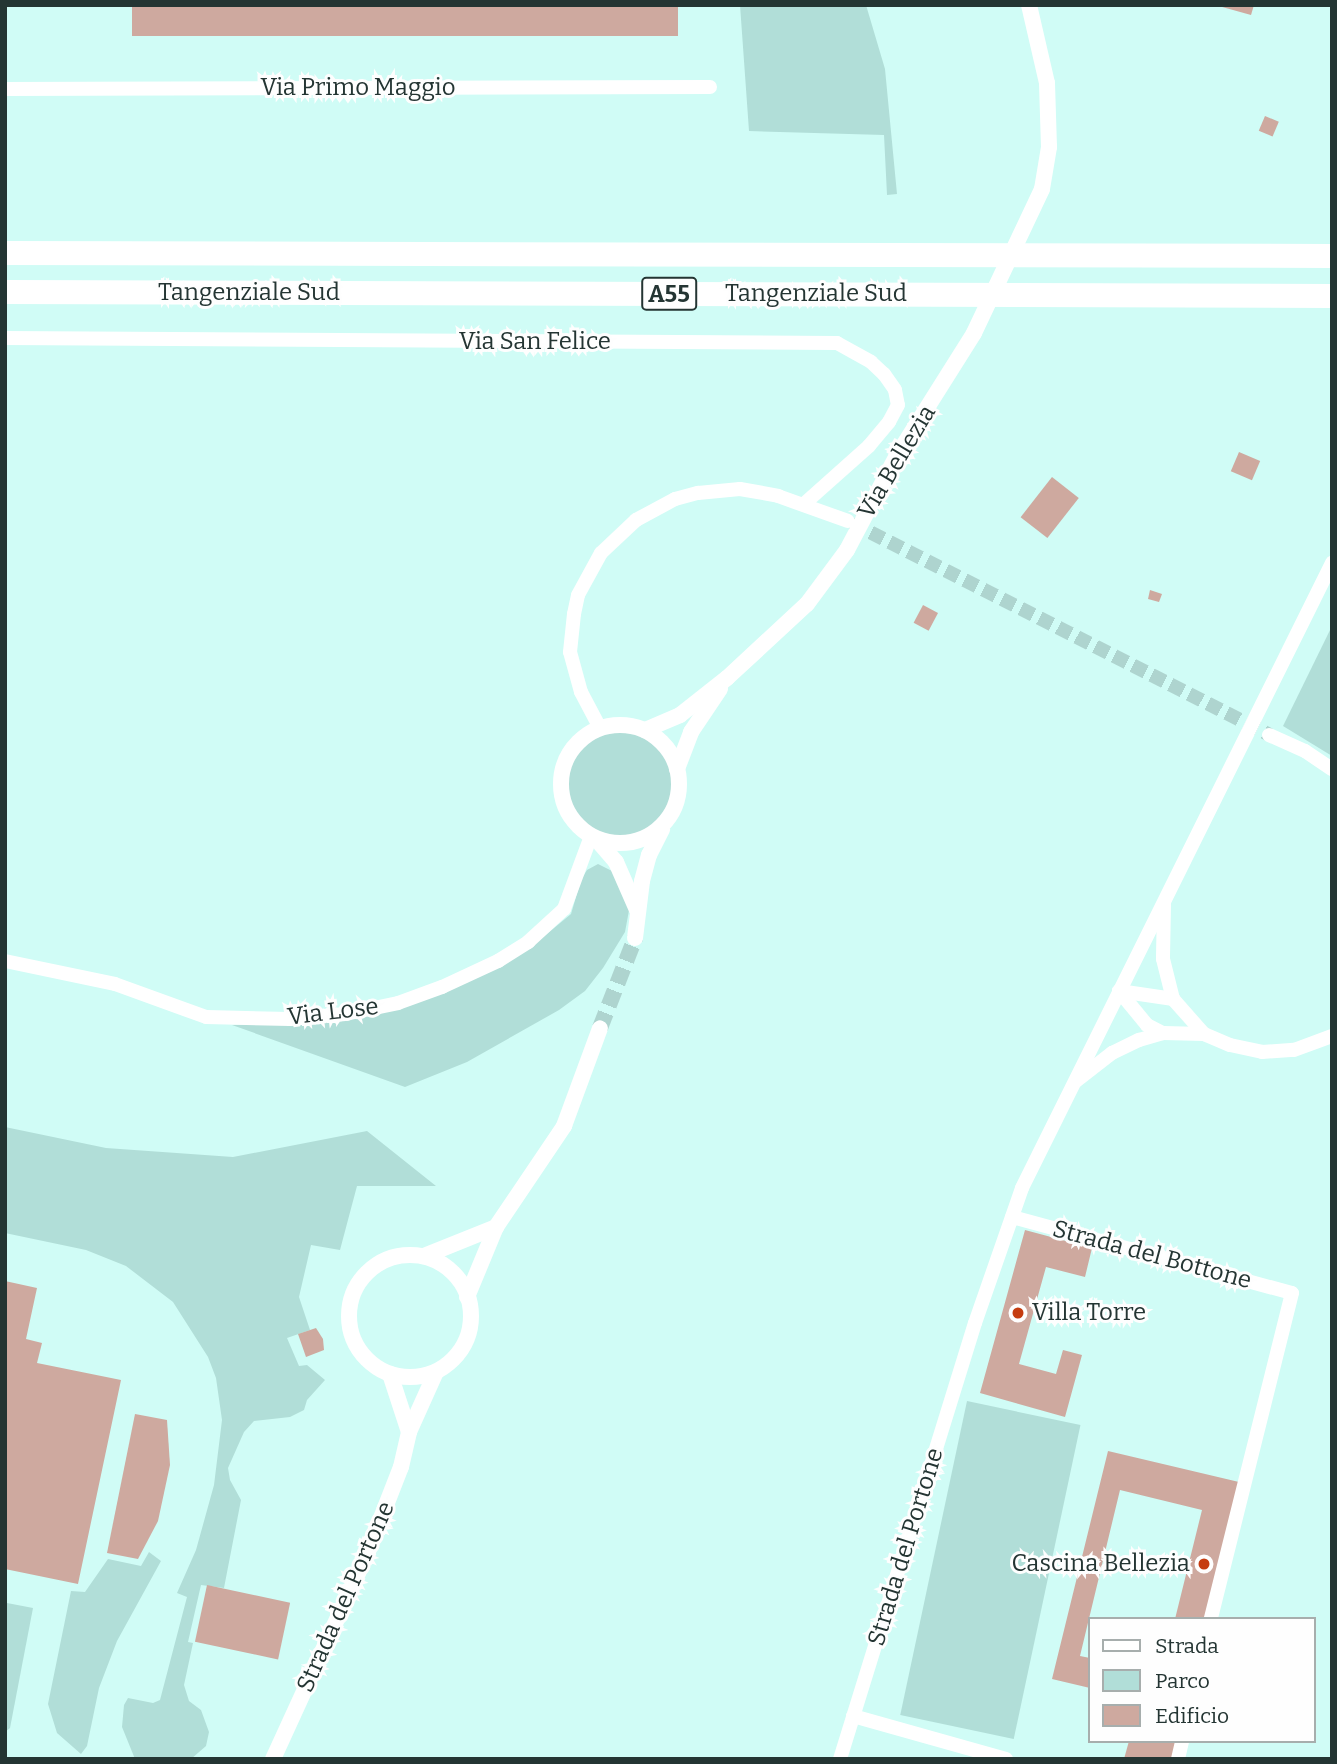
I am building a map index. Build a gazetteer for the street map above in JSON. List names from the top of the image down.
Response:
{
  "streets": {
    "highway": ["Tangenziale Sud", "A55"],
    "street": [
      "Via Primo Maggio",
      "Via San Felice",
      "Via Bellezia",
      "Via Lose",
      "Strada del Bottone",
      "Strada del Portone"
    ]
  },
  "crossings": [
    ["Via Bellezia", "Via Lose"],
    ["Strada del Bottone", "Strada del Portone"]
  ],
  "places": ["Villa Torre", "Cascina Bellezia"],
  "legend": ["Strada", "Parco", "Edificio"]
}
